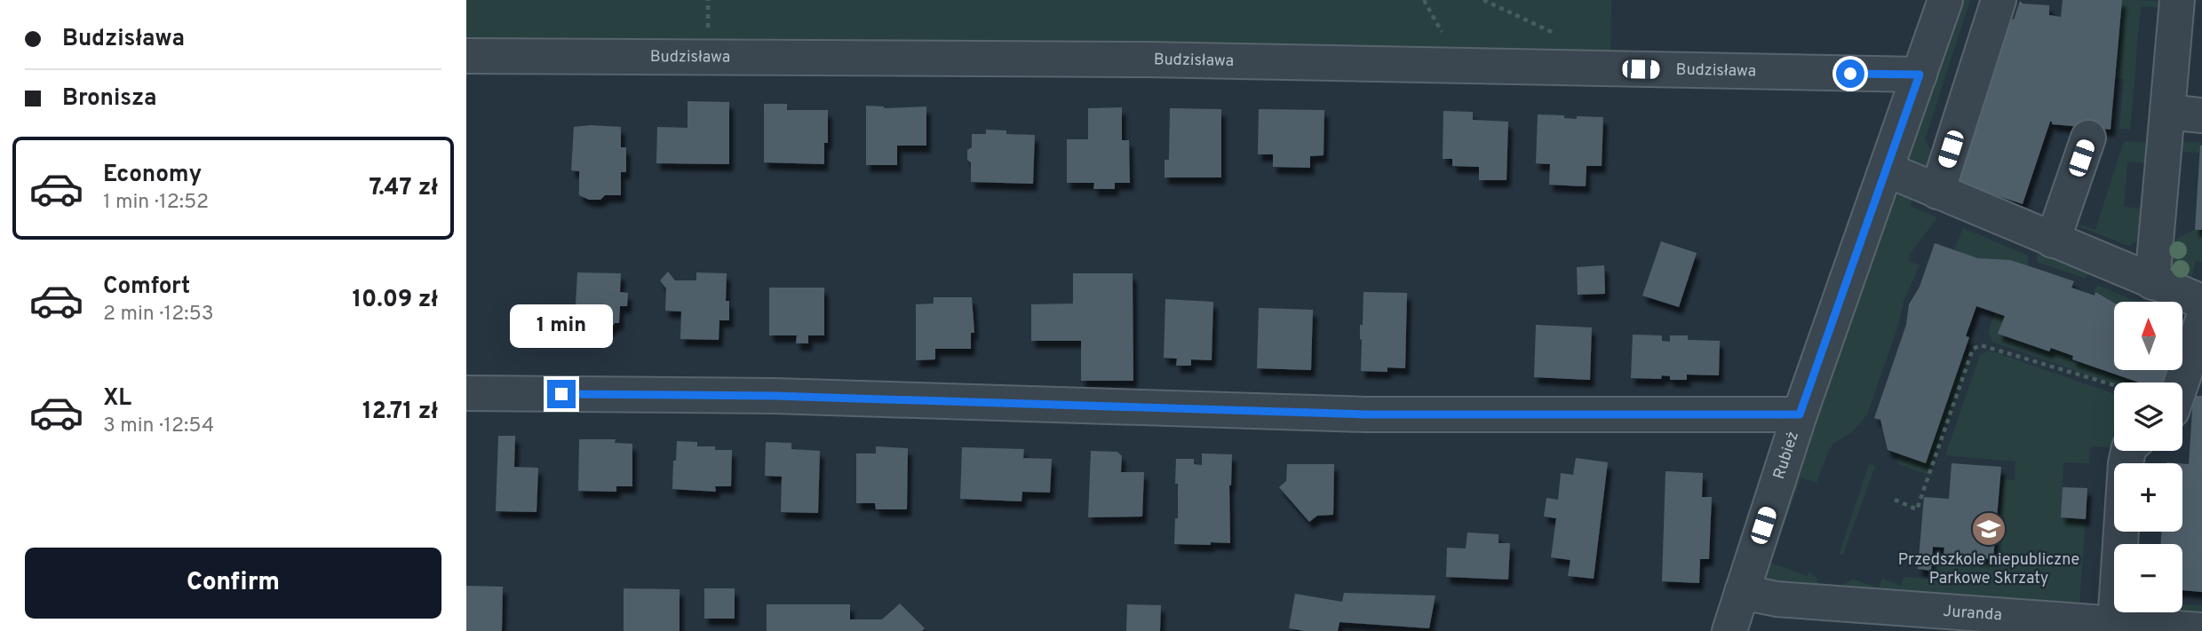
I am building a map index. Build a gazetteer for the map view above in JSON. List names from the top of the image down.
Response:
{
  "streets": {
    "street": ["Budzisława", "Rubież", "Juranda"]
  },
  "crossings": [
    ["Budzisława", "Rubież"],
    ["Rubież", "Juranda"]
  ],
  "places": {
    "school or university": ["Przedszkole niepubliczne Parkowe Skrzaty"]
  },
  "north": "top",
  "page": {
    "banner": ["Budzisława", "Bronisza"],
    "list": [
      {
        "name": "Economy",
        "note": "1 min · 12:52",
        "value": "7.47 zł"
      },
      {
        "name": "Comfort",
        "note": "2 min · 12:53",
        "value": "10.09 zł"
      },
      {
        "name": "XL",
        "note": "3 min · 12:54",
        "value": "12.71 zł"
      }
    ],
    "map_buttons": ["+", "−"],
    "bubble": "1 min",
    "buttons": "Confirm"
  }
}
